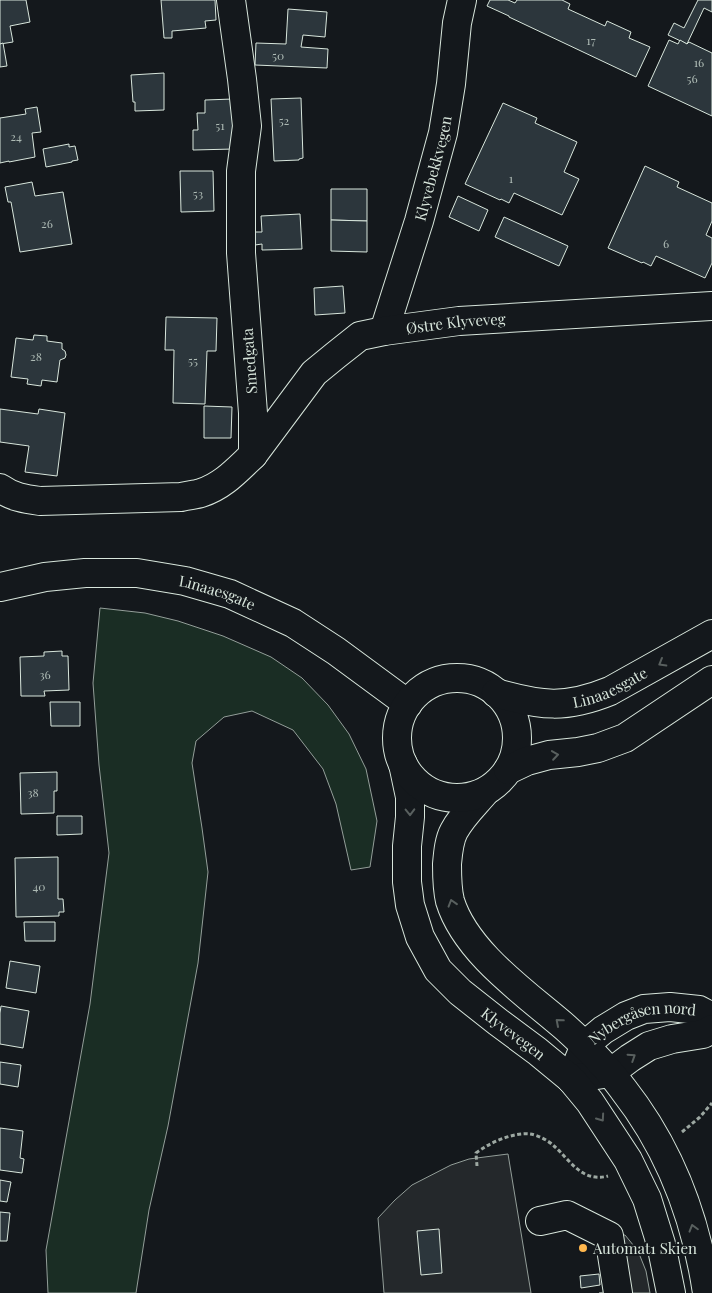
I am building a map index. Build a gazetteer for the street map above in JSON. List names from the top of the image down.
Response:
{
  "streets": {
    "main road": [
      "Klyvebekkvegen",
      "Østre Klyveveg",
      "Smedgata",
      "Linaaesgate",
      "Nybergåsen nord",
      "Klyvevegen"
    ]
  },
  "crossings": [
    ["Klyvebekkvegen", "Østre Klyveveg"],
    ["Østre Klyveveg", "Smedgata"],
    ["Linaaesgate", "Klyvevegen"],
    ["Nybergåsen nord", "Klyvevegen"]
  ],
  "places": ["Automat1 Skien"],
  "house_numbers": [
    "17",
    "50",
    "16",
    "56",
    "52",
    "51",
    "24",
    "1",
    "53",
    "26",
    "6",
    "28",
    "55",
    "36",
    "38",
    "40"
  ]
}
